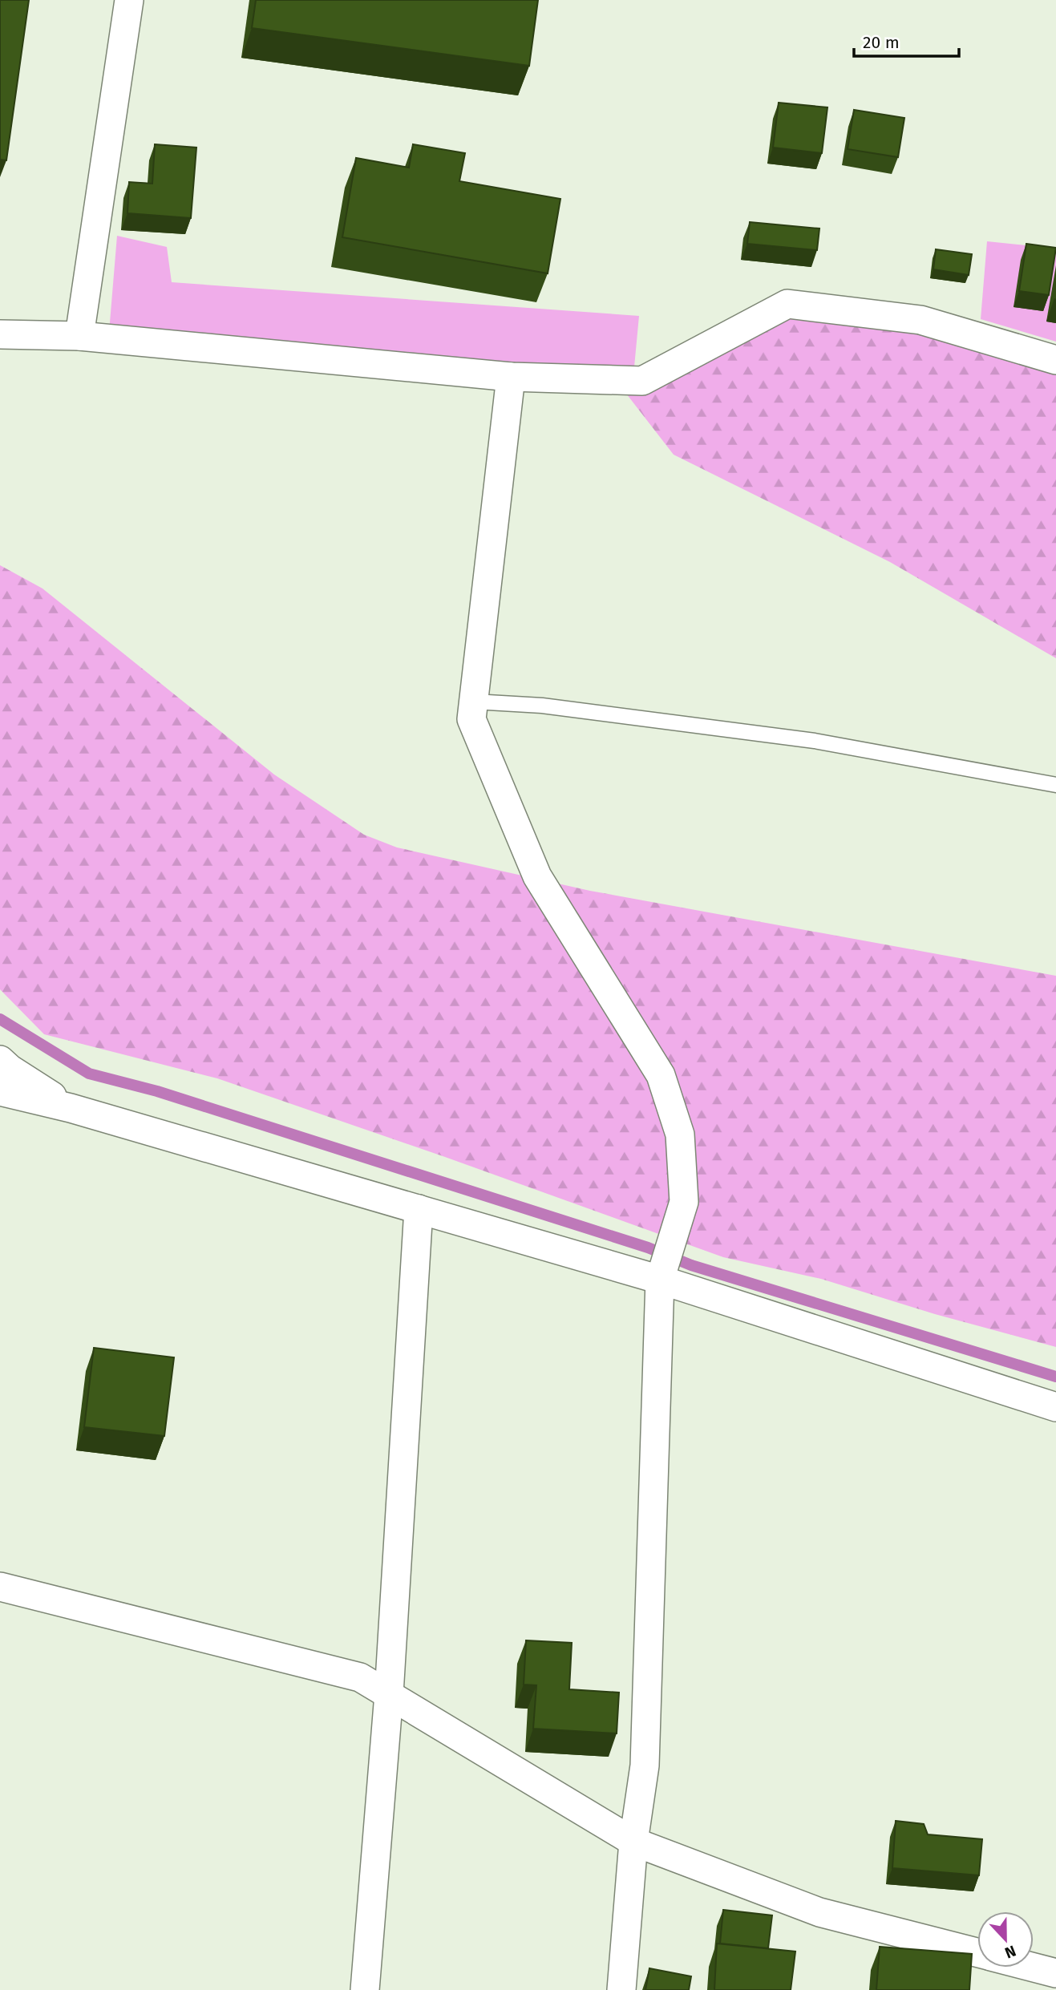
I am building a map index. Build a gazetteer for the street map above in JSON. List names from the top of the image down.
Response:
{
  "scale_bar": "20 m",
  "north": "bottom"
}
